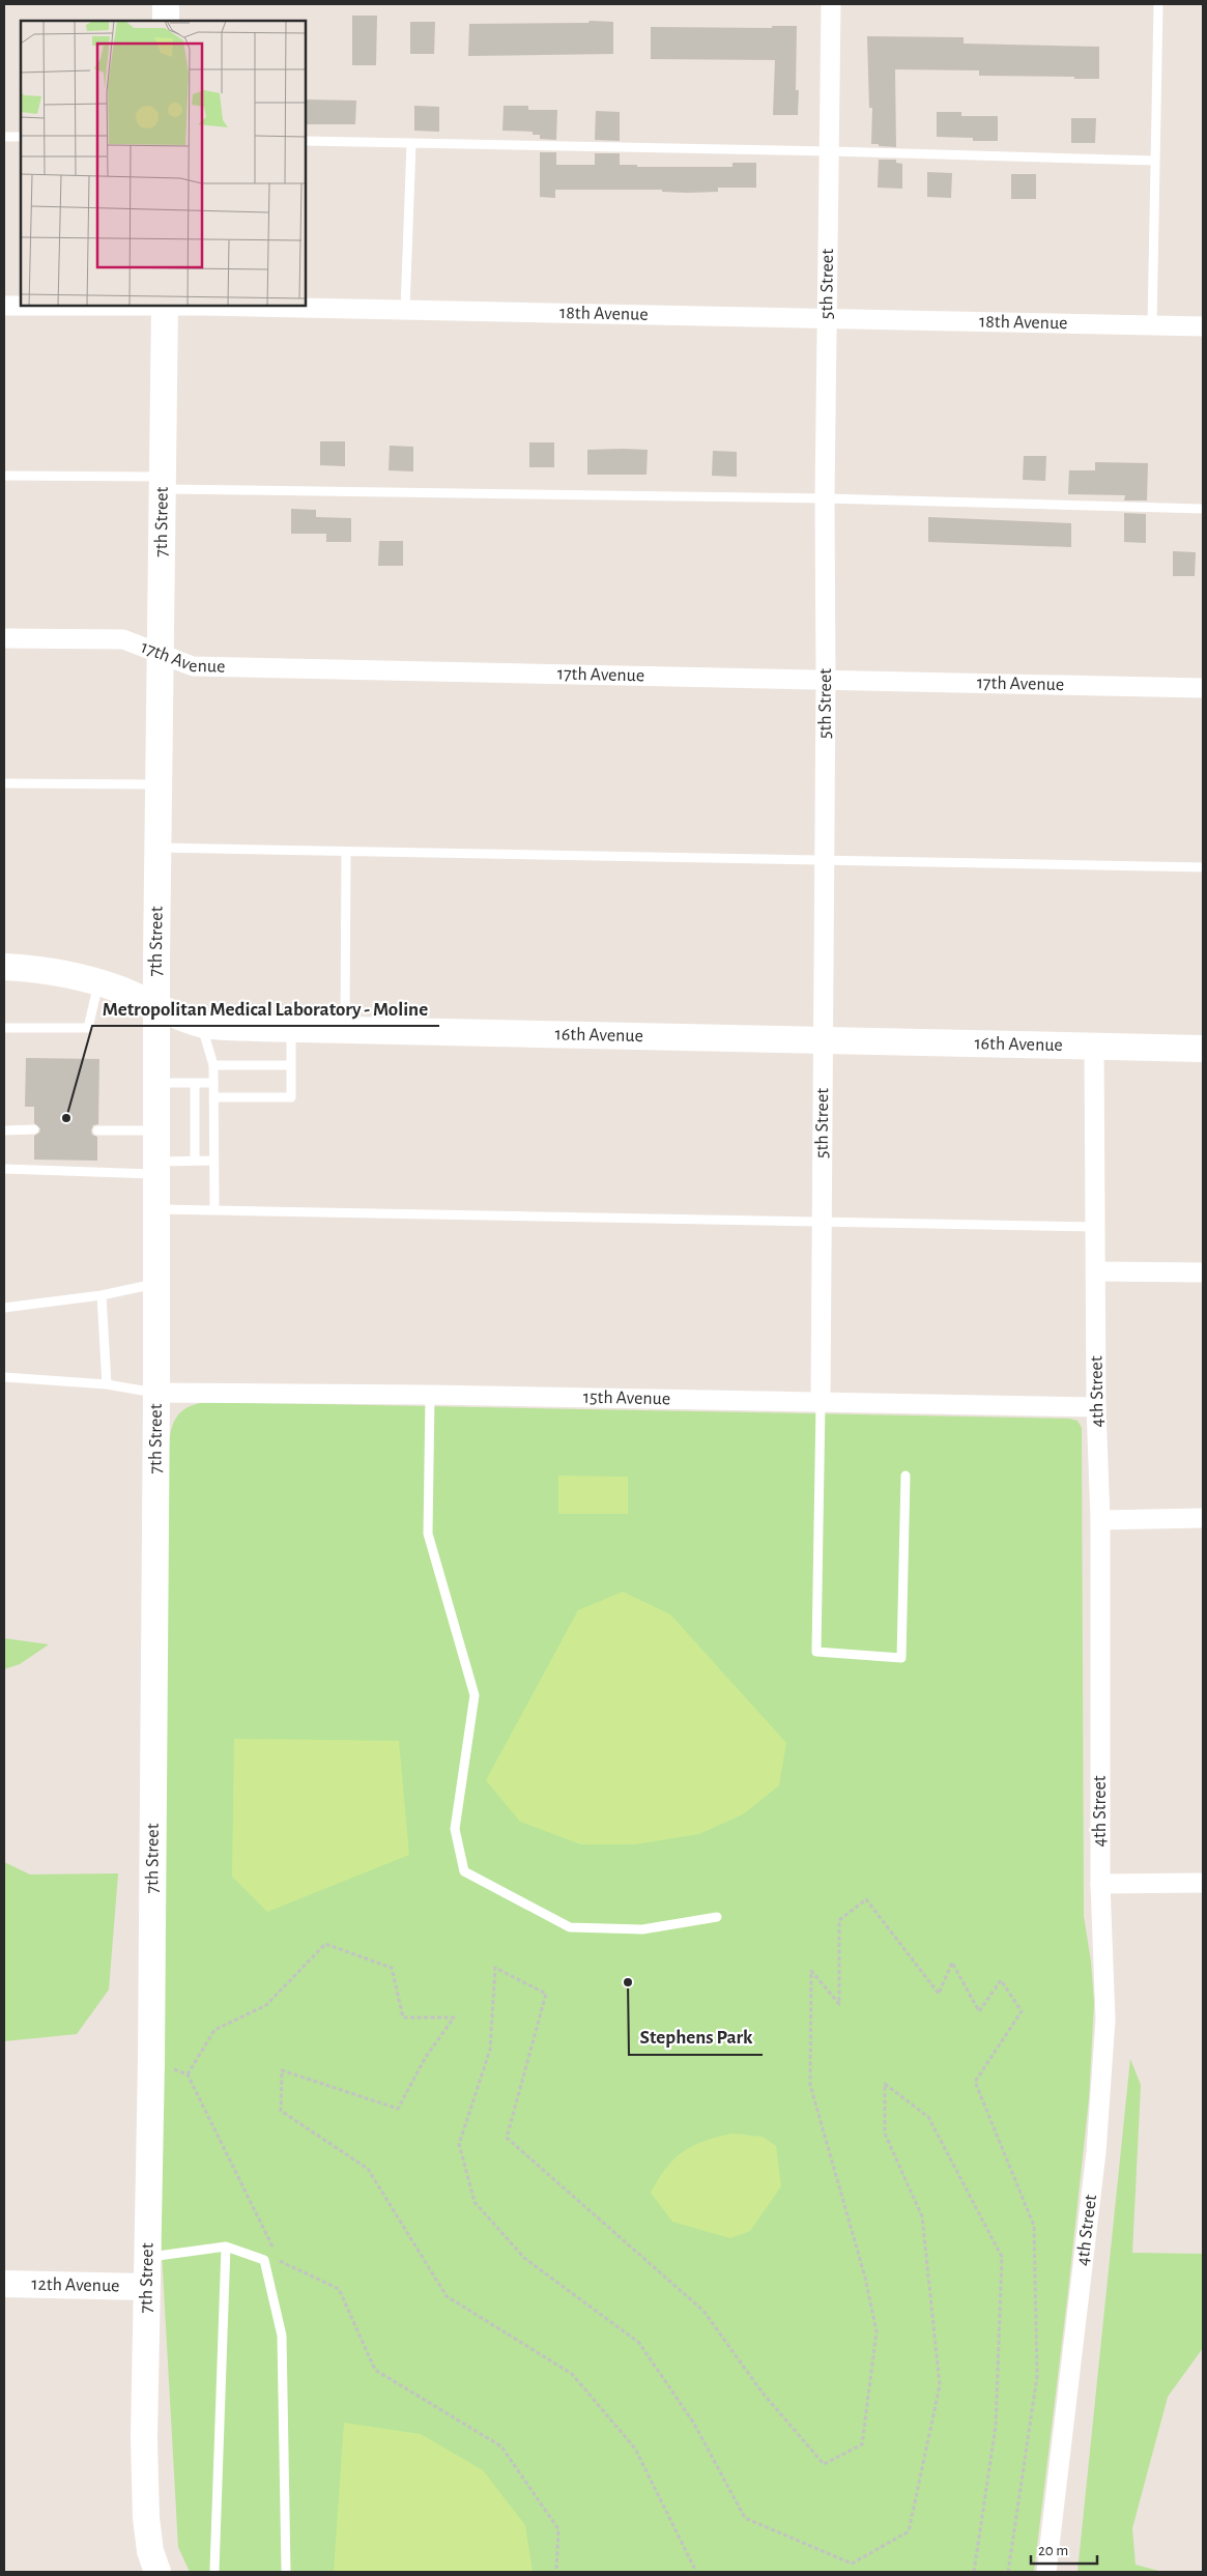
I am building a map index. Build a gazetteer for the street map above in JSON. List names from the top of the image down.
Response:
{
  "streets": {
    "street": [
      "5th Street",
      "18th Avenue",
      "7th Street",
      "17th Avenue",
      "16th Avenue",
      "4th Street",
      "15th Avenue",
      "12th Avenue"
    ]
  },
  "crossings": [
    ["5th Street", "18th Avenue"],
    ["5th Street", "17th Avenue"],
    ["5th Street", "16th Avenue"],
    ["5th Street", "15th Avenue"],
    ["18th Avenue", "7th Street"],
    ["7th Street", "17th Avenue"],
    ["7th Street", "16th Avenue"],
    ["7th Street", "15th Avenue"],
    ["7th Street", "12th Avenue"],
    ["16th Avenue", "4th Street"],
    ["4th Street", "15th Avenue"]
  ],
  "places": ["Metropolitan Medical Laboratory - Moline", "Stephens Park"],
  "scale_bar": "20 m"
}
